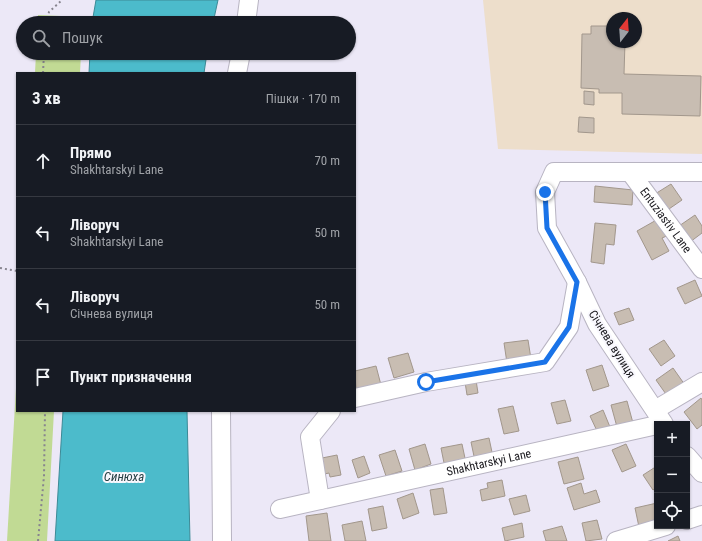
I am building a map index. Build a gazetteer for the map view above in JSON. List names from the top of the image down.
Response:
{
  "streets": {
    "street": ["Entuziastiv Lane", "Січнева вулиця", "Shakhtarskyi Lane"]
  },
  "crossings": [
    ["Entuziastiv Lane", "Січнева вулиця"],
    ["Січнева вулиця", "Shakhtarskyi Lane"]
  ],
  "water": ["Синюха"],
  "north": "top",
  "page": {
    "search": "Пошук",
    "heading": ["3 хв", "Пішки · 170 m"],
    "list": [
      ["Прямо", "Shakhtarskyi Lane", "70 m"],
      ["Ліворуч", "Shakhtarskyi Lane", "50 m"],
      ["Ліворуч", "Січнева вулиця", "50 m"],
      "Пункт призначення"
    ],
    "map_buttons": ["+", "−"]
  }
}
